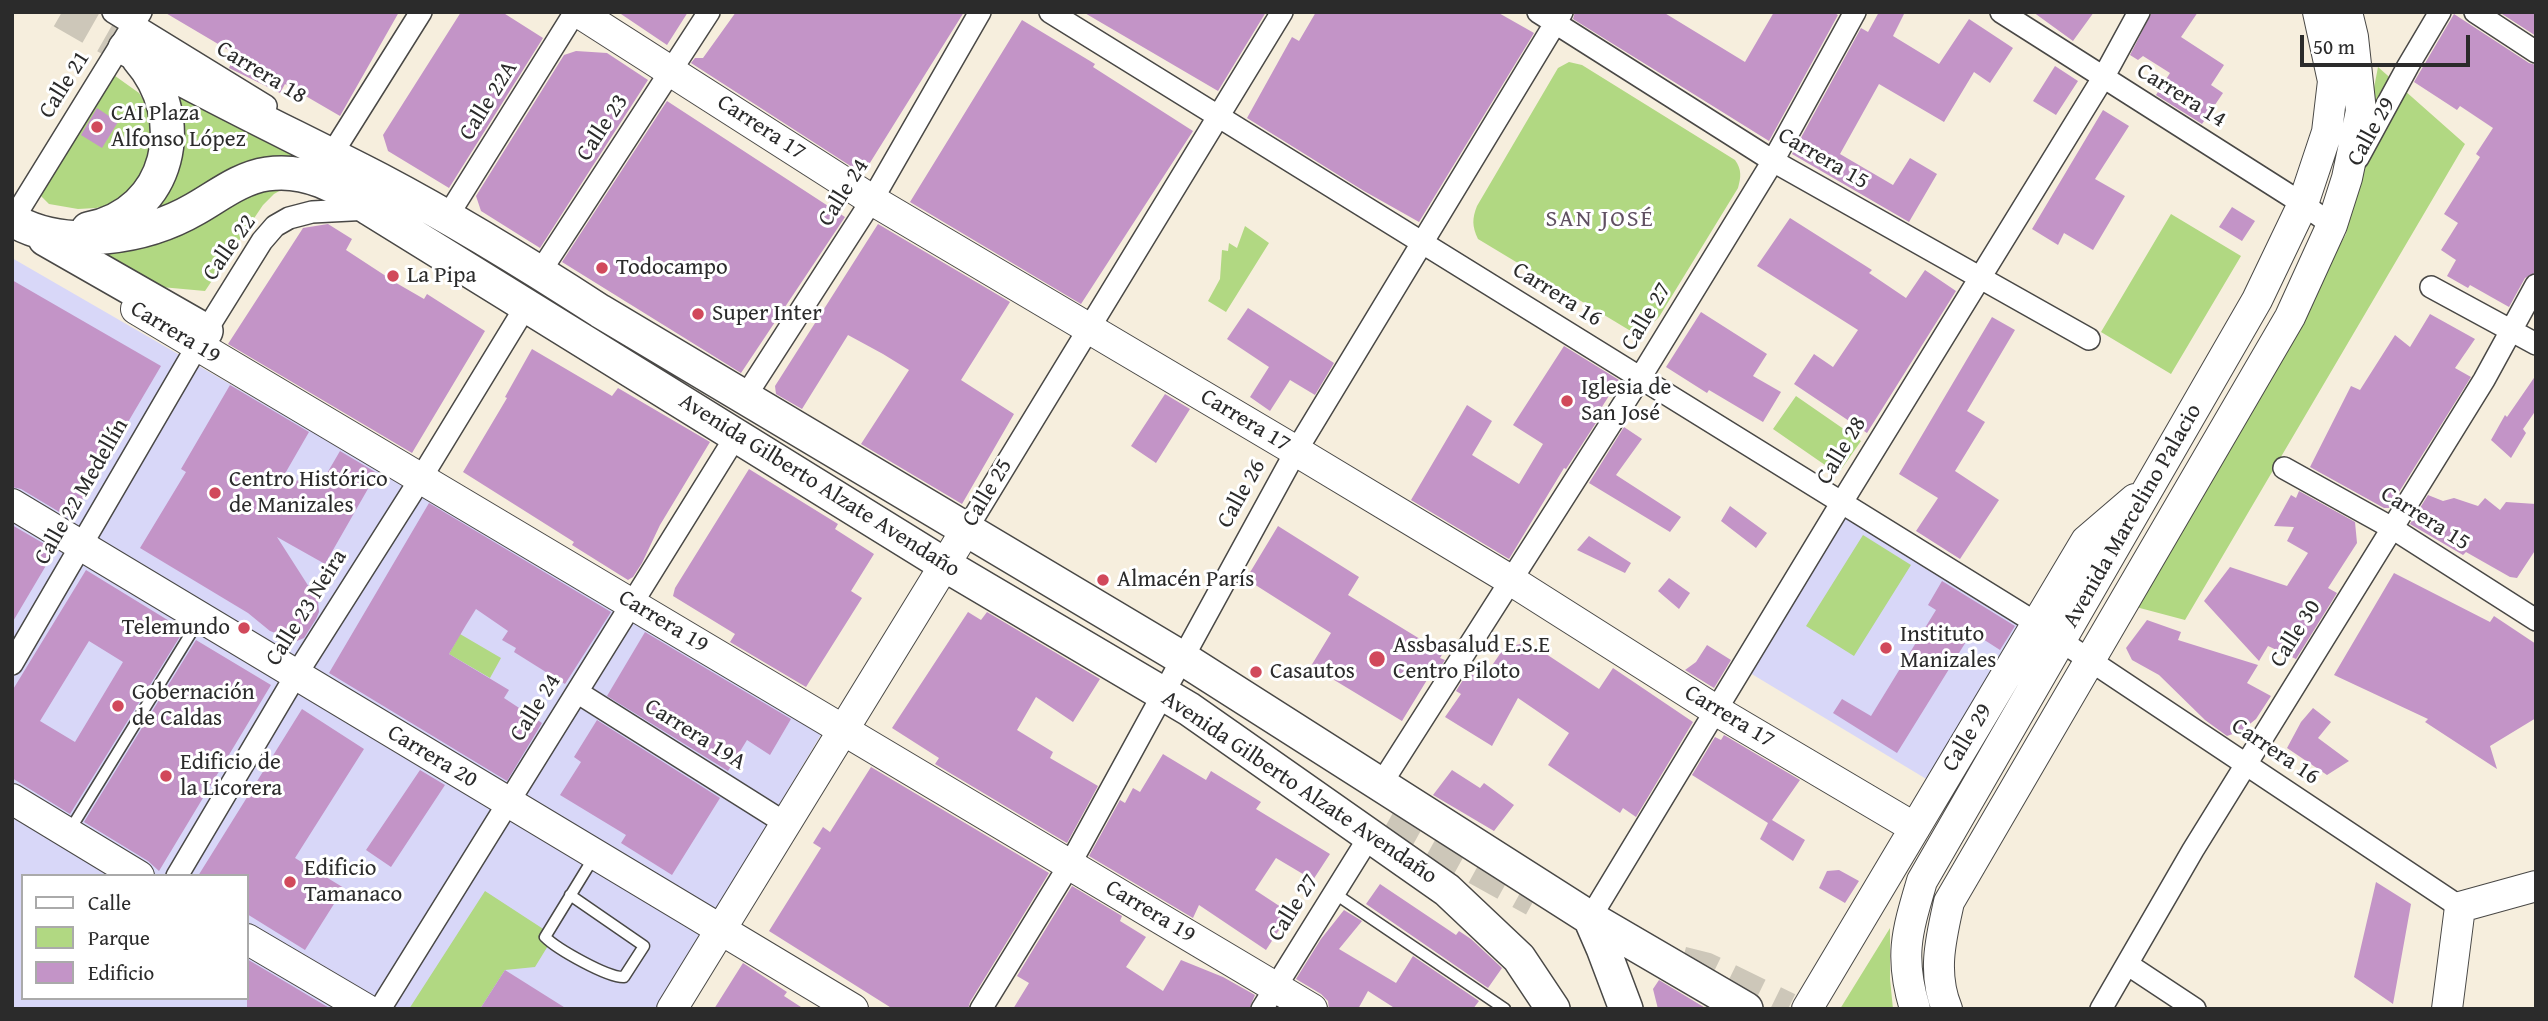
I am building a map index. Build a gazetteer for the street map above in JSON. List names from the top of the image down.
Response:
{
  "streets": {
    "main road": [
      "Carrera 17",
      "Calle 29",
      "Carrera 19",
      "Avenida Gilberto Alzate Avendaño",
      "Calle 25",
      "Avenida Marcelino Palacio",
      "Carrera 20"
    ],
    "street": [
      "Carrera 18",
      "Calle 21",
      "Carrera 14",
      "Calle 22A",
      "Calle 23",
      "Carrera 15",
      "Calle 24",
      "Calle 22",
      "Carrera 16",
      "Calle 27",
      "Calle 28",
      "Calle 22 Medellín",
      "Calle 26",
      "Calle 23 Neira",
      "Calle 30",
      "Carrera 19A"
    ]
  },
  "crossings": [
    ["Carrera 18", "Calle 21"],
    ["Carrera 18", "Calle 22"],
    ["Carrera 18", "Avenida Gilberto Alzate Avendaño"],
    ["Calle 21", "Avenida Gilberto Alzate Avendaño"],
    ["Carrera 14", "Calle 28"],
    ["Carrera 14", "Avenida Marcelino Palacio"],
    ["Calle 22A", "Carrera 17"],
    ["Calle 22A", "Avenida Gilberto Alzate Avendaño"],
    ["Calle 23", "Carrera 17"],
    ["Calle 23", "Avenida Gilberto Alzate Avendaño"],
    ["Carrera 17", "Calle 29"],
    ["Carrera 17", "Calle 24"],
    ["Carrera 17", "Calle 27"],
    ["Carrera 17", "Calle 28"],
    ["Carrera 17", "Calle 25"],
    ["Carrera 17", "Calle 26"],
    ["Calle 29", "Carrera 16"],
    ["Calle 29", "Avenida Marcelino Palacio"],
    ["Carrera 15", "Calle 27"],
    ["Carrera 15", "Calle 28"],
    ["Carrera 15", "Calle 26"],
    ["Carrera 15", "Calle 30"],
    ["Calle 24", "Carrera 19"],
    ["Calle 24", "Avenida Gilberto Alzate Avendaño"],
    ["Calle 24", "Carrera 19A"],
    ["Calle 24", "Carrera 20"],
    ["Calle 22", "Carrera 19"],
    ["Calle 22", "Avenida Gilberto Alzate Avendaño"],
    ["Calle 22", "Calle 22 Medellín"],
    ["Carrera 16", "Calle 27"],
    ["Carrera 16", "Calle 28"],
    ["Carrera 16", "Calle 25"],
    ["Carrera 16", "Calle 26"],
    ["Carrera 16", "Avenida Marcelino Palacio"],
    ["Carrera 16", "Calle 30"],
    ["Calle 27", "Carrera 19"],
    ["Calle 27", "Avenida Gilberto Alzate Avendaño"],
    ["Carrera 19", "Calle 22 Medellín"],
    ["Carrera 19", "Calle 25"],
    ["Carrera 19", "Calle 26"],
    ["Carrera 19", "Calle 23 Neira"],
    ["Calle 28", "Avenida Gilberto Alzate Avendaño"],
    ["Avenida Gilberto Alzate Avendaño", "Calle 25"],
    ["Avenida Gilberto Alzate Avendaño", "Calle 26"],
    ["Calle 22 Medellín", "Carrera 20"],
    ["Calle 25", "Carrera 19A"],
    ["Calle 25", "Carrera 20"],
    ["Calle 23 Neira", "Carrera 20"]
  ],
  "districts": ["SAN JOSÉ"],
  "places": [
    "CAI Plaza Alfonso López",
    "Todocampo",
    "La Pipa",
    "Super Inter",
    "Iglesia de San José",
    "Centro Histórico de Manizales",
    "Almacén París",
    "Telemundo",
    "Instituto Manizales",
    "Assbasalud E.S.E Centro Piloto",
    "Casautos",
    "Gobernación de Caldas",
    "Edificio de la Licorera",
    "Edificio Tamanaco"
  ],
  "legend": ["Calle", "Parque", "Edificio"],
  "scale_bar": "50 m"
}
